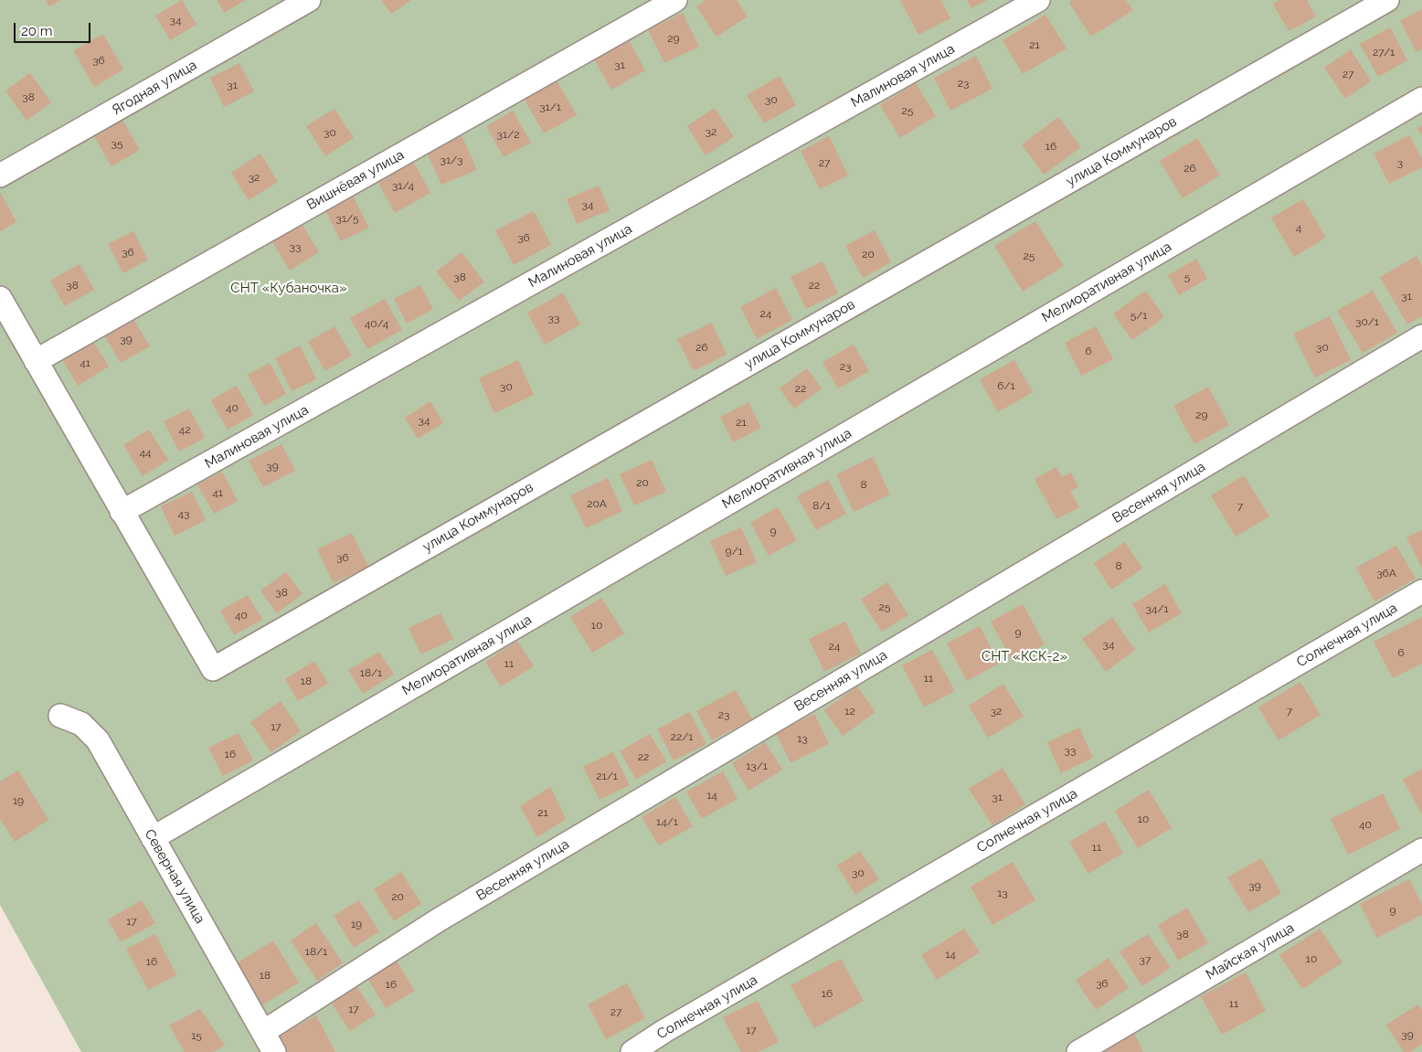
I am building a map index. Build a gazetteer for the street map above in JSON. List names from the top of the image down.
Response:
{
  "streets": {
    "street": [
      "Малиновая улица",
      "Ягодная улица",
      "улица Коммунаров",
      "Вишнёвая улица",
      "Мелиоративная улица",
      "Весенняя улица",
      "Солнечная улица",
      "Северная улица",
      "Майская улица"
    ]
  },
  "crossings": [
    ["Малиновая улица", "улица Коммунаров"],
    ["Мелиоративная улица", "Северная улица"],
    ["Весенняя улица", "Северная улица"]
  ],
  "parks": ["СНТ «Кубаночка»", "СНТ «КСК-2»"],
  "house_numbers": [
    "34",
    "29",
    "21",
    "27/1",
    "36",
    "31",
    "27",
    "23",
    "31",
    "38",
    "30",
    "31/1",
    "25",
    "32",
    "30",
    "31/2",
    "35",
    "16",
    "31/3",
    "27",
    "3",
    "26",
    "32",
    "31/4",
    "34",
    "31/5",
    "4",
    "36",
    "33",
    "36",
    "20",
    "25",
    "38",
    "5",
    "38",
    "22",
    "31",
    "24",
    "5/1",
    "33",
    "30/1",
    "40/4",
    "39",
    "26",
    "30",
    "6",
    "41",
    "23",
    "6/1",
    "30",
    "22",
    "40",
    "29",
    "34",
    "21",
    "42",
    "44",
    "39",
    "20",
    "8",
    "41",
    "20А",
    "8/1",
    "7",
    "43",
    "9",
    "9/1",
    "36",
    "8",
    "36А",
    "38",
    "25",
    "34/1",
    "40",
    "10",
    "9",
    "34",
    "24",
    "6",
    "11",
    "18/1",
    "11",
    "18",
    "12",
    "32",
    "7",
    "23",
    "17",
    "22/1",
    "13",
    "33",
    "16",
    "22",
    "13/1",
    "21/1",
    "14",
    "31",
    "19",
    "21",
    "10",
    "14/1",
    "40",
    "11",
    "30",
    "39",
    "13",
    "20",
    "9",
    "17",
    "19",
    "38",
    "18/1",
    "14",
    "10",
    "37",
    "16",
    "18",
    "36",
    "16",
    "16",
    "11",
    "17",
    "27",
    "17",
    "39",
    "15"
  ],
  "scale_bar": "20 m"
}
